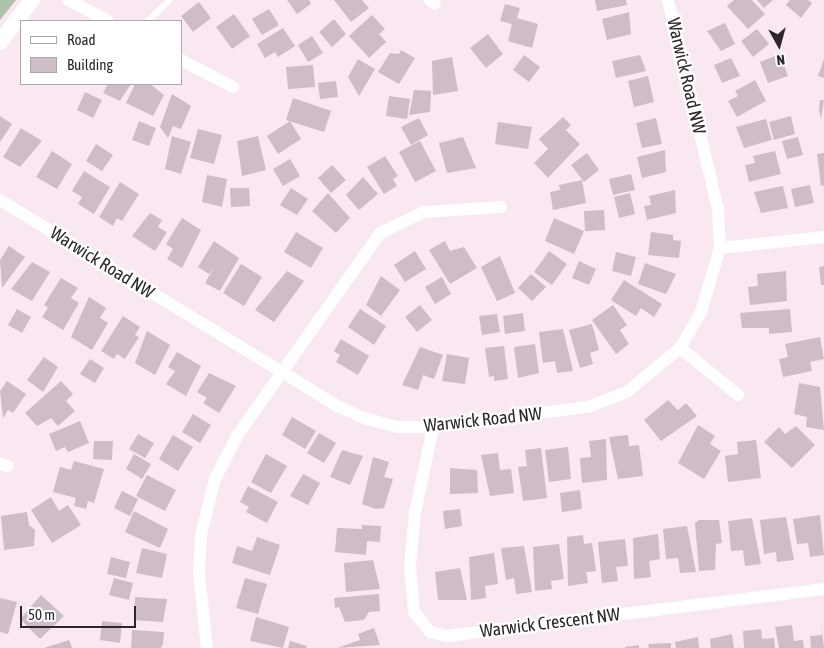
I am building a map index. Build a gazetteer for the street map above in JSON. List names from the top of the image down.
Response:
{
  "streets": {
    "street": ["Warwick Road NW", "Warwick Crescent NW"]
  },
  "crossings": [
    ["Warwick Road NW", "Warwick Crescent NW"]
  ],
  "legend": ["Road", "Building"],
  "scale_bar": "50 m",
  "north": "bottom"
}
